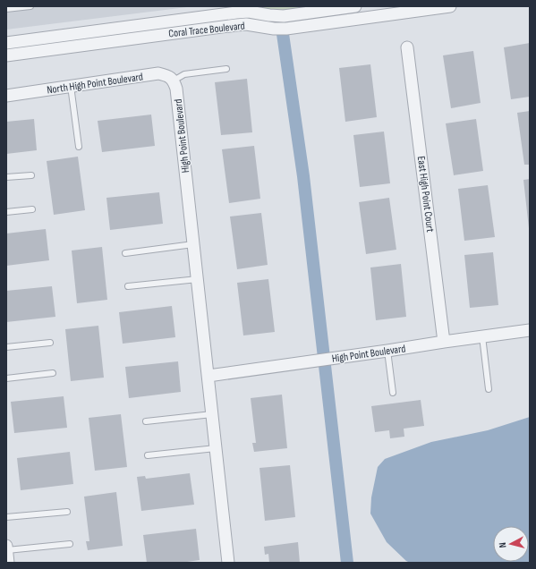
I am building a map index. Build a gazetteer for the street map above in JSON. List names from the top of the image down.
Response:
{
  "streets": {
    "street": [
      "Coral Trace Boulevard",
      "North High Point Boulevard",
      "High Point Boulevard",
      "East High Point Court"
    ]
  },
  "crossings": [
    ["North High Point Boulevard", "High Point Boulevard"],
    ["High Point Boulevard", "East High Point Court"]
  ],
  "north": "left"
}
